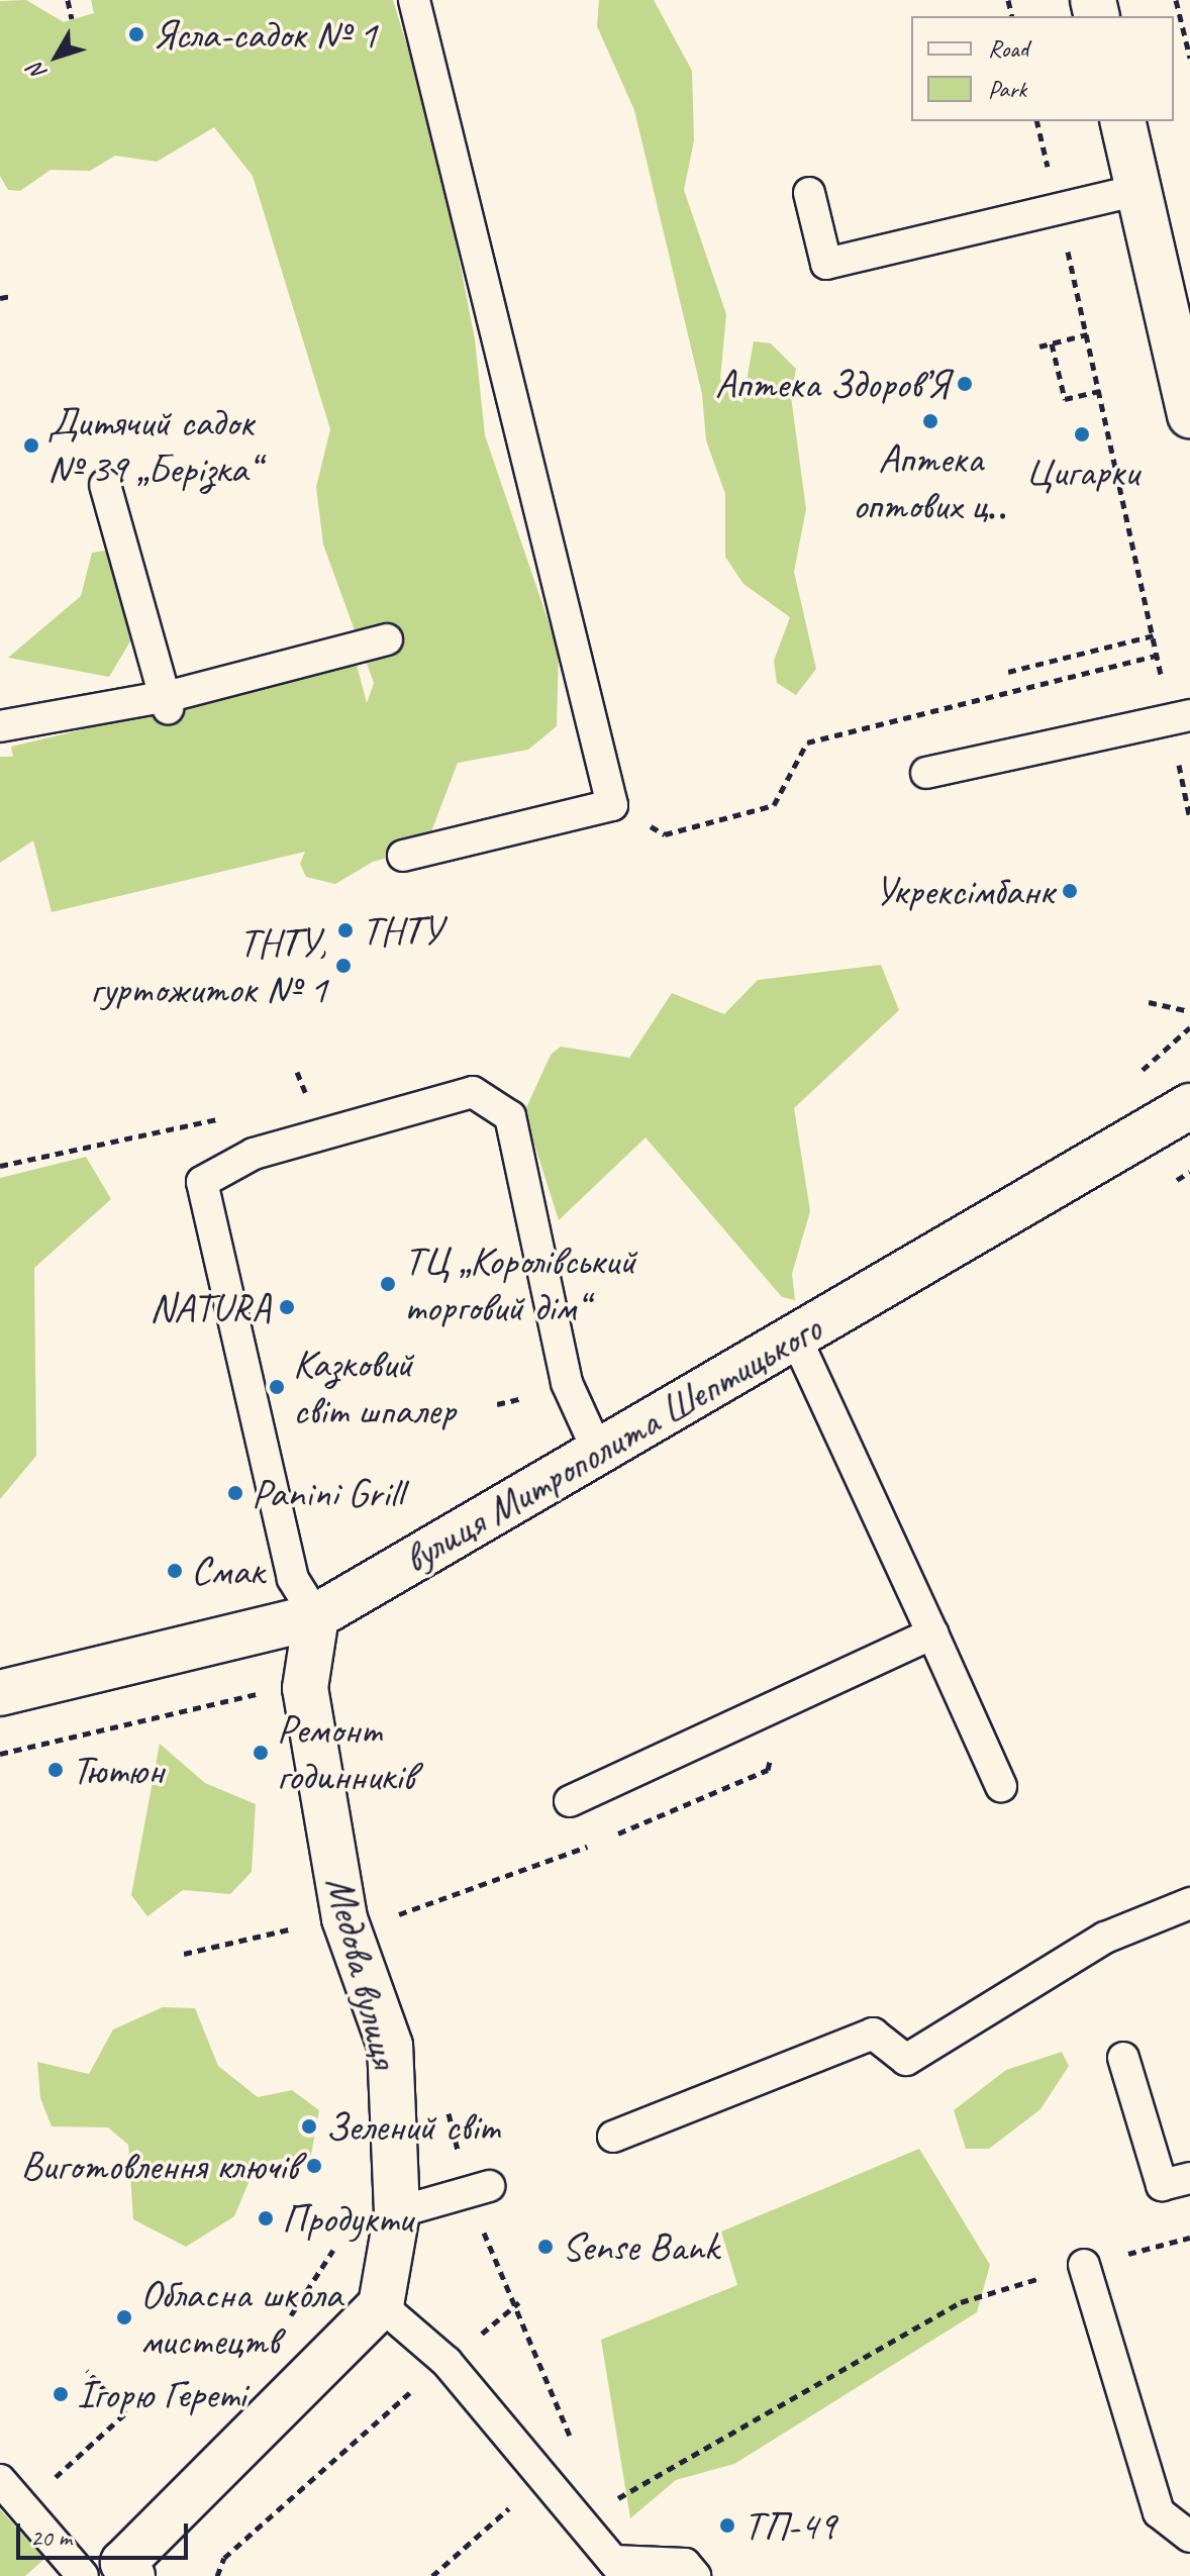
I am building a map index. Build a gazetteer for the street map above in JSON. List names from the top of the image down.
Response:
{
  "streets": {
    "street": ["вулиця Митрополита Шептицького", "Медова вулиця"]
  },
  "crossings": [
    ["вулиця Митрополита Шептицького", "Медова вулиця"]
  ],
  "places": [
    "Ясла-садок № 1",
    "Аптека Здоров’Я",
    "Аптека оптових ц‥",
    "Цигарки",
    "Дитячий садок № 39 „Берізка“",
    "Укрексімбанк",
    "ТНТУ",
    "ТНТУ, гуртожиток № 1",
    "ТЦ „Королівський торговий дім“",
    "NATURA",
    "Казковий світ шпалер",
    "Panini Grill",
    "Смак",
    "Ремонт годинників",
    "Тютюн",
    "Зелений світ",
    "Виготовлення ключів",
    "Продукти",
    "Sense Bank",
    "Обласна школа мистецтв",
    "Ігорю Гереті",
    "ТП-49"
  ],
  "legend": ["Road", "Park"],
  "scale_bar": "20 m",
  "north": "bottom left"
}
